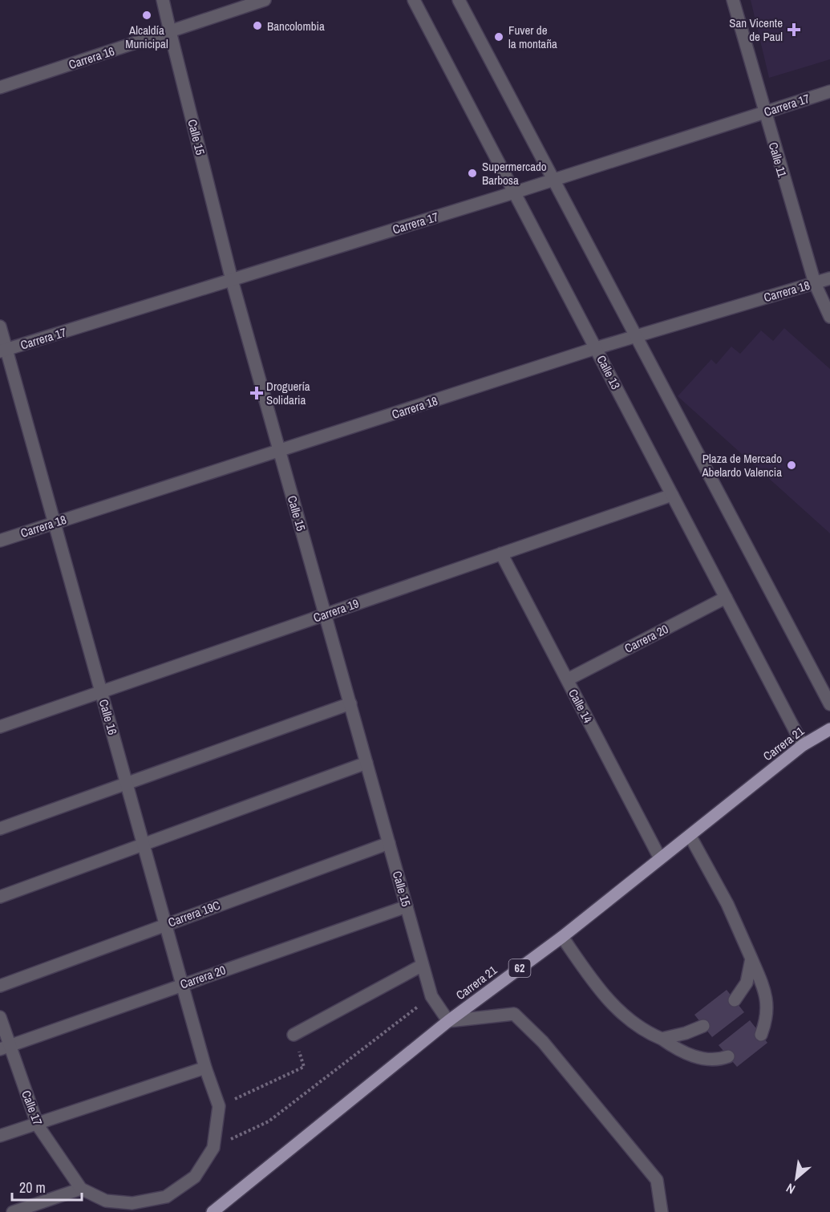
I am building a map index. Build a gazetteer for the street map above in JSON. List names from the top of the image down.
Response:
{
  "streets": {
    "main road": ["Carrera 21", "62"],
    "street": [
      "Carrera 16",
      "Carrera 17",
      "Calle 15",
      "Calle 11",
      "Carrera 18",
      "Calle 13",
      "Carrera 19",
      "Carrera 20",
      "Calle 14",
      "Calle 16",
      "Carrera 19C",
      "Calle 17"
    ]
  },
  "crossings": [
    ["Carrera 16", "Calle 15"],
    ["Carrera 17", "Calle 15"],
    ["Carrera 17", "Calle 11"],
    ["Carrera 17", "Calle 13"],
    ["Carrera 17", "Calle 16"],
    ["Calle 15", "Carrera 18"],
    ["Calle 15", "Carrera 19"],
    ["Calle 15", "Carrera 20"],
    ["Calle 15", "Carrera 21"],
    ["Calle 15", "Carrera 19C"],
    ["Calle 11", "Carrera 18"],
    ["Carrera 18", "Calle 13"],
    ["Carrera 18", "Calle 16"],
    ["Calle 13", "Carrera 19"],
    ["Calle 13", "Carrera 20"],
    ["Calle 13", "Carrera 21"],
    ["Carrera 19", "Calle 14"],
    ["Carrera 19", "Calle 16"],
    ["Carrera 20", "Calle 14"],
    ["Carrera 20", "Calle 16"],
    ["Carrera 20", "Calle 17"],
    ["Calle 14", "Carrera 21"],
    ["Calle 16", "Carrera 19C"]
  ],
  "places": {
    "other": [
      "Alcaldía Municipal",
      "Bancolombia",
      "Fuver de la montaña",
      "Supermercado Barbosa",
      "Plaza de Mercado Abelardo Valencia"
    ],
    "health": ["San Vicente de Paul", "Droguería Solidaria"]
  },
  "scale_bar": "20 m",
  "north": "bottom left"
}
